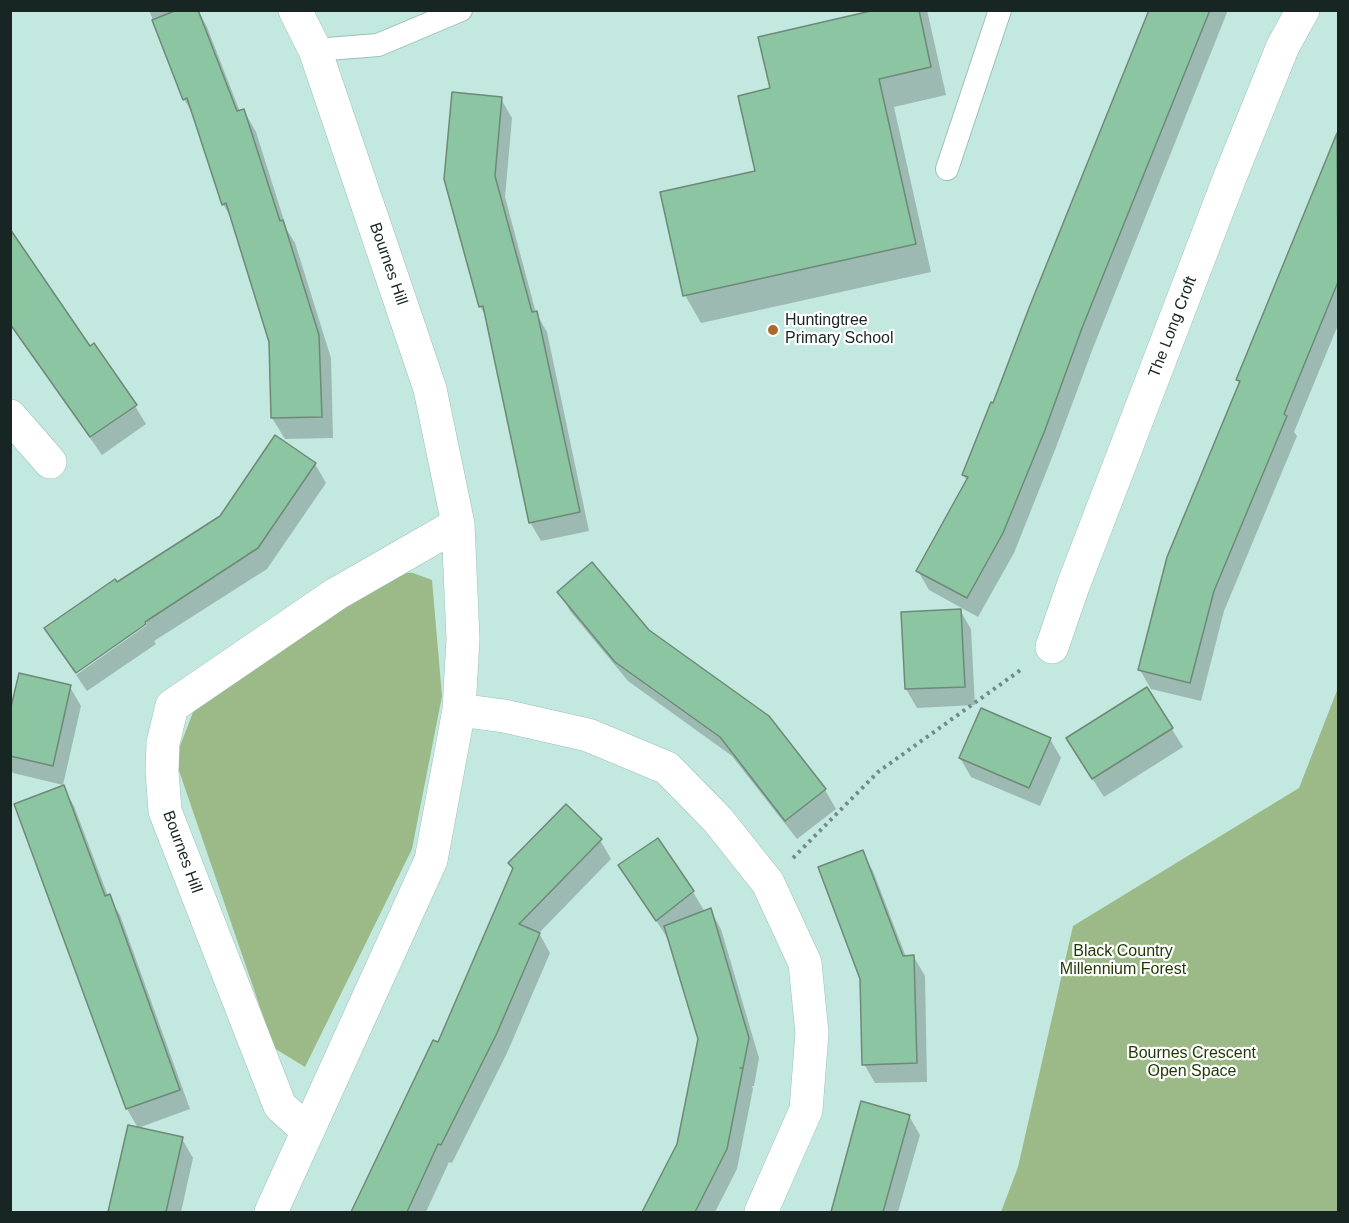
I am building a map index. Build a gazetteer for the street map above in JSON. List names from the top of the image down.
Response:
{
  "streets": {
    "street": ["Bournes Hill", "The Long Croft"]
  },
  "parks": ["Black Country Millennium Forest", "Bournes Crescent Open Space"],
  "places": ["Huntingtree Primary School"]
}
